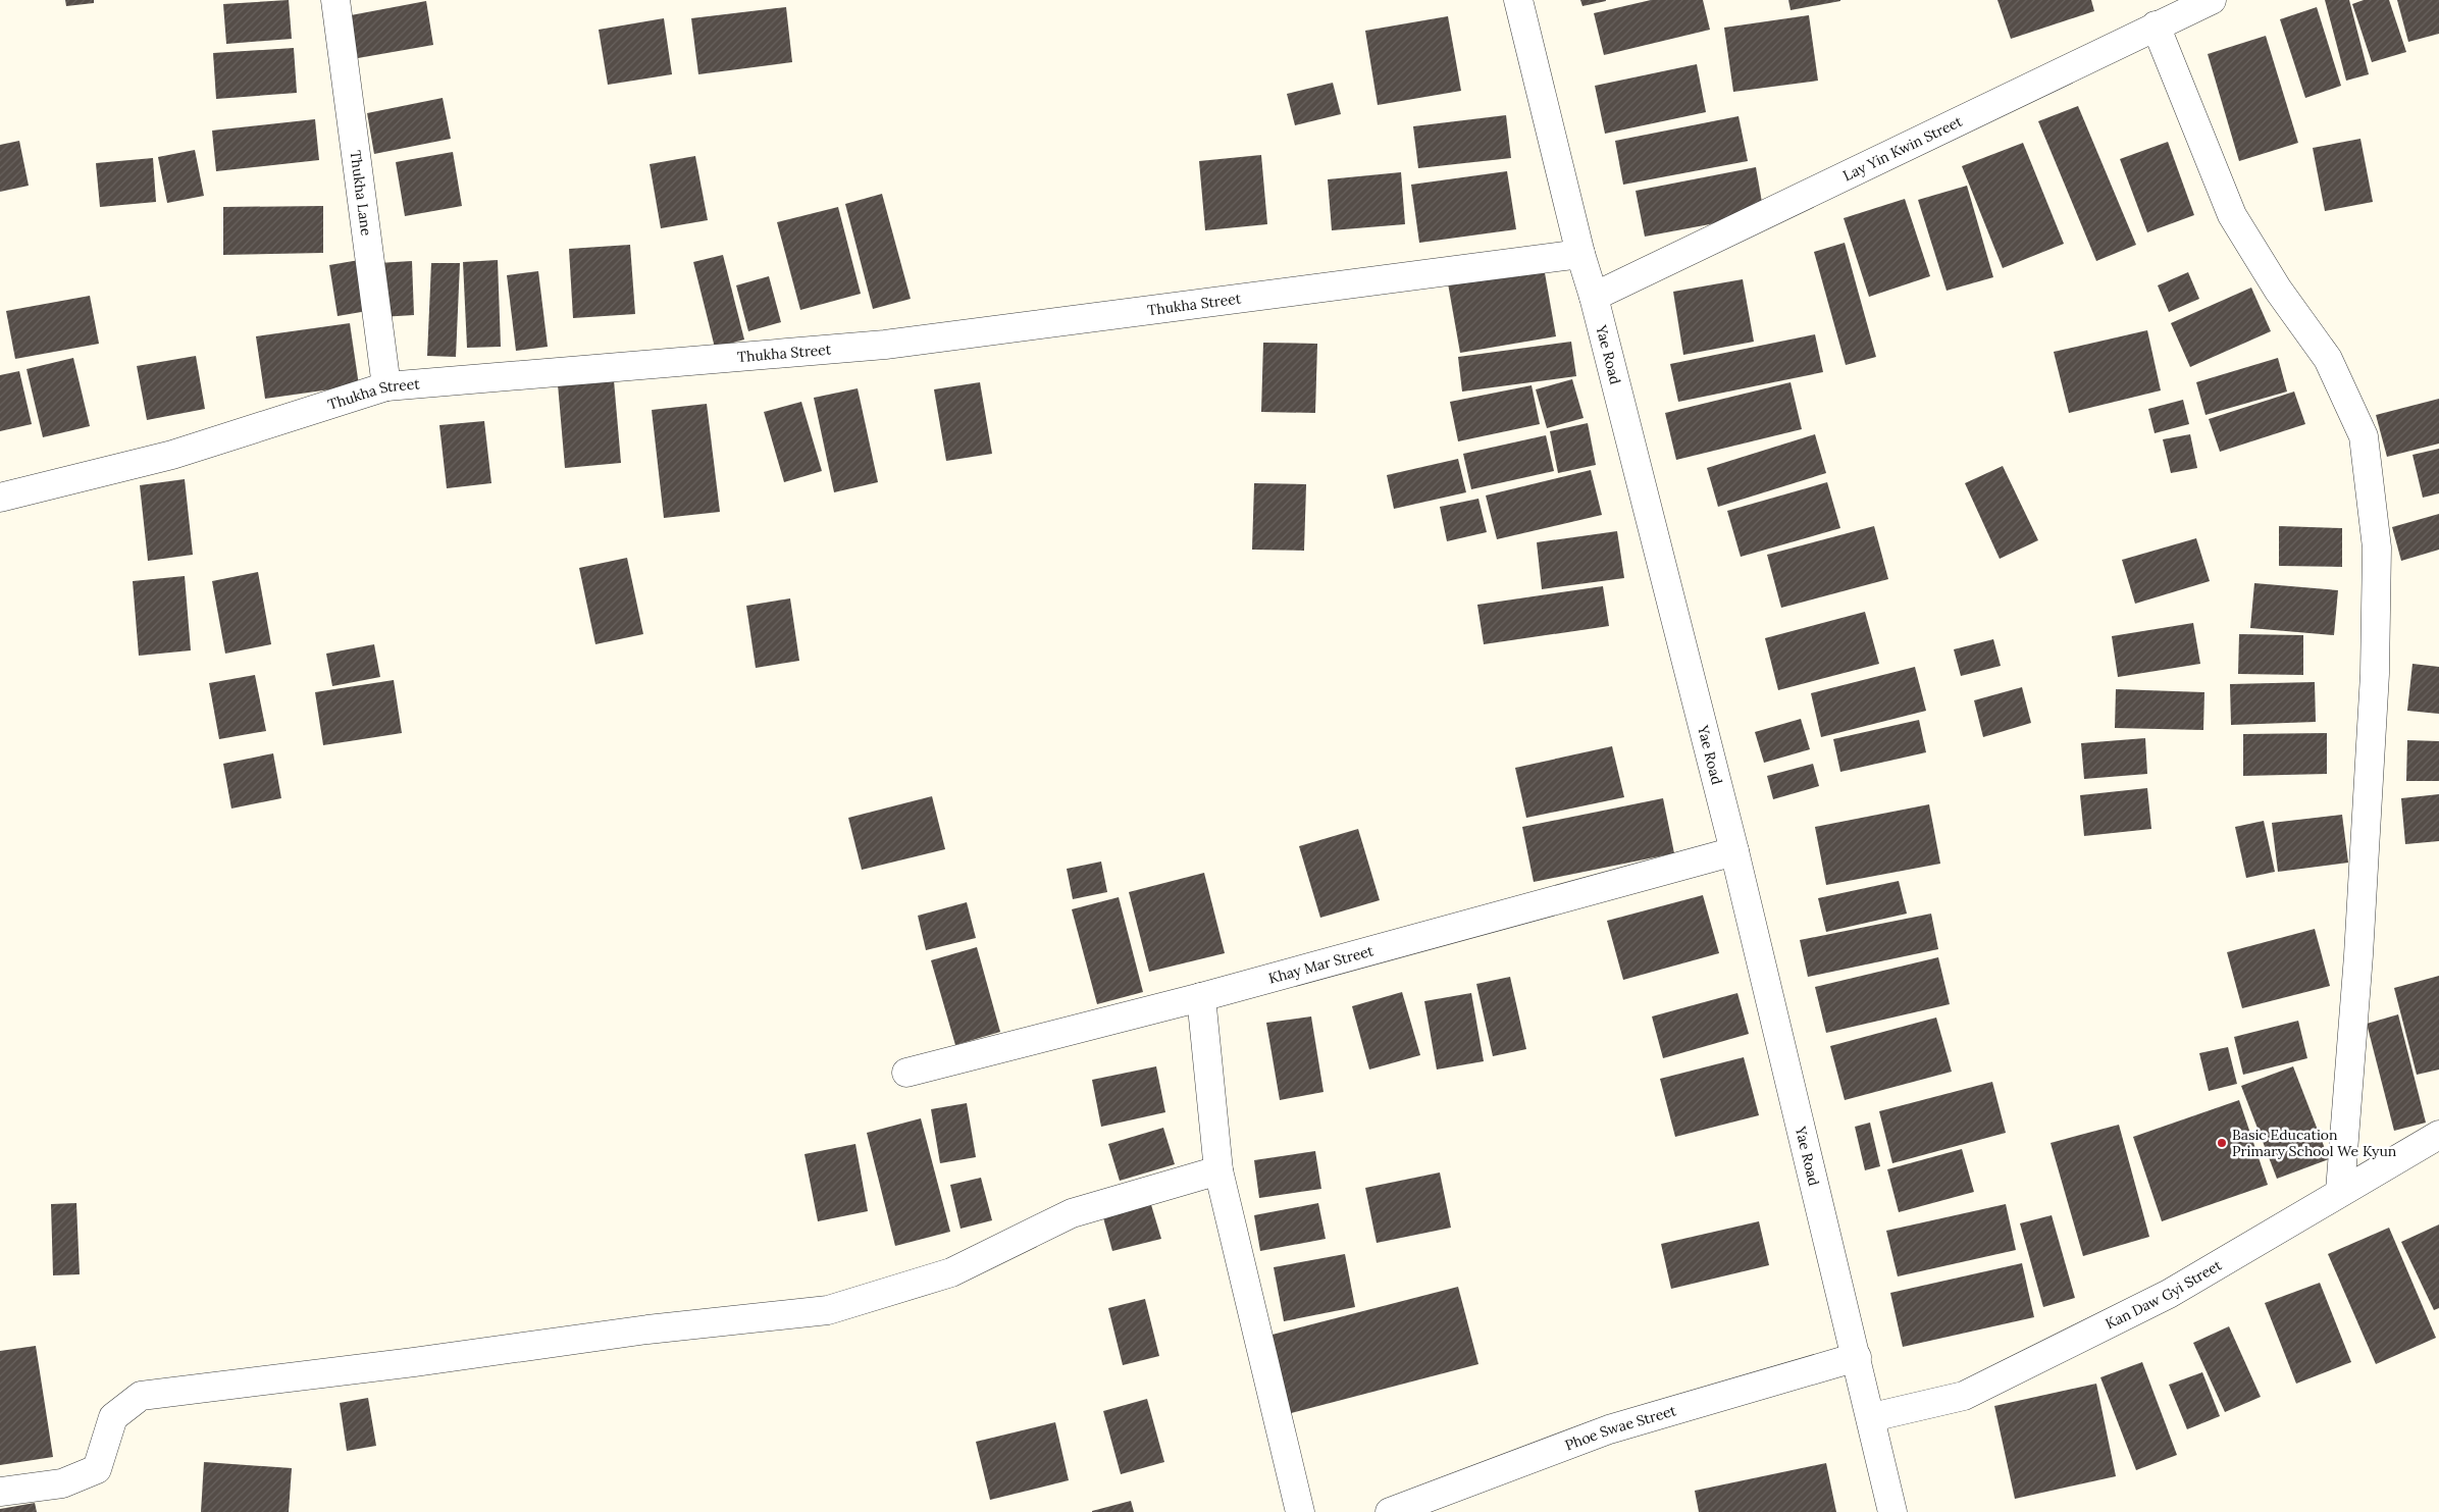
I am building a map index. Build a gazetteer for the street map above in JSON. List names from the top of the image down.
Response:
{
  "streets": {
    "street": [
      "Lay Yin Kwin Street",
      "Thukha Lane",
      "Thukha Street",
      "Yae Road",
      "Khay Mar Street",
      "Kan Daw Gyi Street",
      "Phoe Swae Street"
    ]
  },
  "crossings": [
    ["Lay Yin Kwin Street", "Yae Road"],
    ["Thukha Lane", "Thukha Street"],
    ["Thukha Street", "Yae Road"],
    ["Yae Road", "Khay Mar Street"],
    ["Yae Road", "Kan Daw Gyi Street"],
    ["Yae Road", "Phoe Swae Street"]
  ],
  "places": ["Basic Education Primary School We Kyun"]
}
